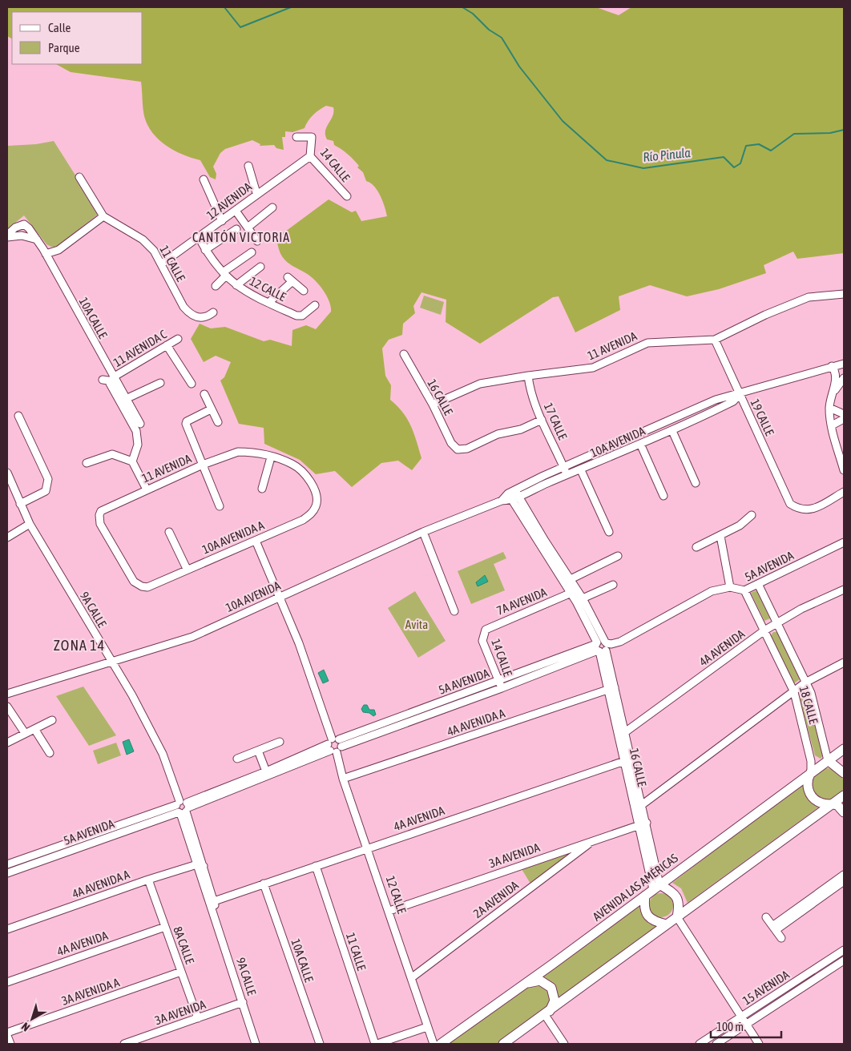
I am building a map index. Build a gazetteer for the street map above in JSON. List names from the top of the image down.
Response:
{
  "streets": {
    "main road": ["18 CALLE", "AVENIDA LAS AMÉRICAS"],
    "street": [
      "14 CALLE",
      "12 AVENIDA",
      "11 CALLE",
      "12 CALLE",
      "10A CALLE",
      "11 AVENIDA",
      "11 AVENIDA C",
      "16 CALLE",
      "19 CALLE",
      "17 CALLE",
      "10A AVENIDA",
      "10A AVENIDA A",
      "5A AVENIDA",
      "7A AVENIDA",
      "9A CALLE",
      "4A AVENIDA",
      "4A AVENIDA A",
      "3A AVENIDA",
      "2A AVENIDA",
      "8A CALLE",
      "15 AVENIDA",
      "3A AVENIDA A"
    ]
  },
  "crossings": [
    ["14 CALLE", "12 AVENIDA"],
    ["14 CALLE", "5A AVENIDA"],
    ["14 CALLE", "7A AVENIDA"],
    ["12 AVENIDA", "11 CALLE"],
    ["12 AVENIDA", "12 CALLE"],
    ["11 CALLE", "4A AVENIDA"],
    ["12 CALLE", "10A AVENIDA"],
    ["12 CALLE", "10A AVENIDA A"],
    ["12 CALLE", "5A AVENIDA"],
    ["12 CALLE", "4A AVENIDA"],
    ["12 CALLE", "4A AVENIDA A"],
    ["12 CALLE", "3A AVENIDA"],
    ["12 CALLE", "2A AVENIDA"],
    ["10A CALLE", "11 AVENIDA C"],
    ["10A CALLE", "4A AVENIDA"],
    ["11 AVENIDA", "16 CALLE"],
    ["11 AVENIDA", "19 CALLE"],
    ["11 AVENIDA", "17 CALLE"],
    ["11 AVENIDA", "10A AVENIDA A"],
    ["16 CALLE", "17 CALLE"],
    ["16 CALLE", "10A AVENIDA"],
    ["16 CALLE", "5A AVENIDA"],
    ["16 CALLE", "7A AVENIDA"],
    ["16 CALLE", "4A AVENIDA"],
    ["16 CALLE", "4A AVENIDA A"],
    ["16 CALLE", "3A AVENIDA"],
    ["16 CALLE", "AVENIDA LAS AMÉRICAS"],
    ["19 CALLE", "10A AVENIDA"],
    ["17 CALLE", "10A AVENIDA"],
    ["10A AVENIDA", "9A CALLE"],
    ["5A AVENIDA", "9A CALLE"],
    ["5A AVENIDA", "18 CALLE"],
    ["9A CALLE", "4A AVENIDA"],
    ["9A CALLE", "4A AVENIDA A"],
    ["9A CALLE", "3A AVENIDA"],
    ["4A AVENIDA", "18 CALLE"],
    ["4A AVENIDA", "8A CALLE"],
    ["18 CALLE", "AVENIDA LAS AMÉRICAS"],
    ["4A AVENIDA A", "8A CALLE"],
    ["3A AVENIDA", "2A AVENIDA"],
    ["3A AVENIDA", "8A CALLE"],
    ["8A CALLE", "3A AVENIDA A"]
  ],
  "districts": ["CANTÓN VICTORIA", "ZONA 14"],
  "water": ["Río Pinula"],
  "parks": ["Avita"],
  "legend": ["Calle", "Parque"],
  "scale_bar": "100 m",
  "north": "bottom left"
}
